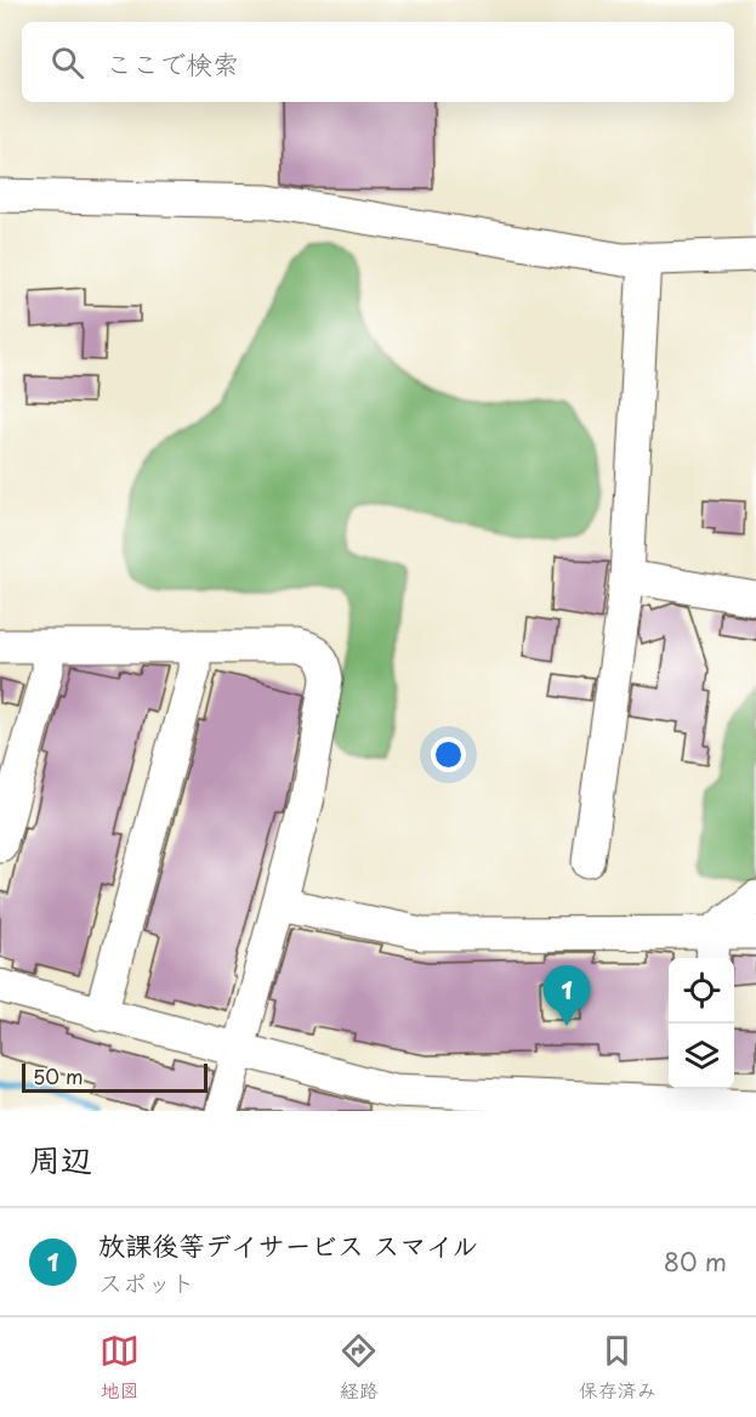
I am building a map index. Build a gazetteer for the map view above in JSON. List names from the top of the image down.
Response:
{
  "scale_bar": "50 m",
  "page": {
    "search": "ここで検索",
    "pins": "1",
    "scale": "50 m",
    "heading": "周辺",
    "list": [
      {
        "mark": "1",
        "name": "放課後等デイサービス スマイル",
        "note": "スポット",
        "value": "80 m"
      }
    ],
    "nav": ["地図", "経路", "保存済み"]
  }
}
